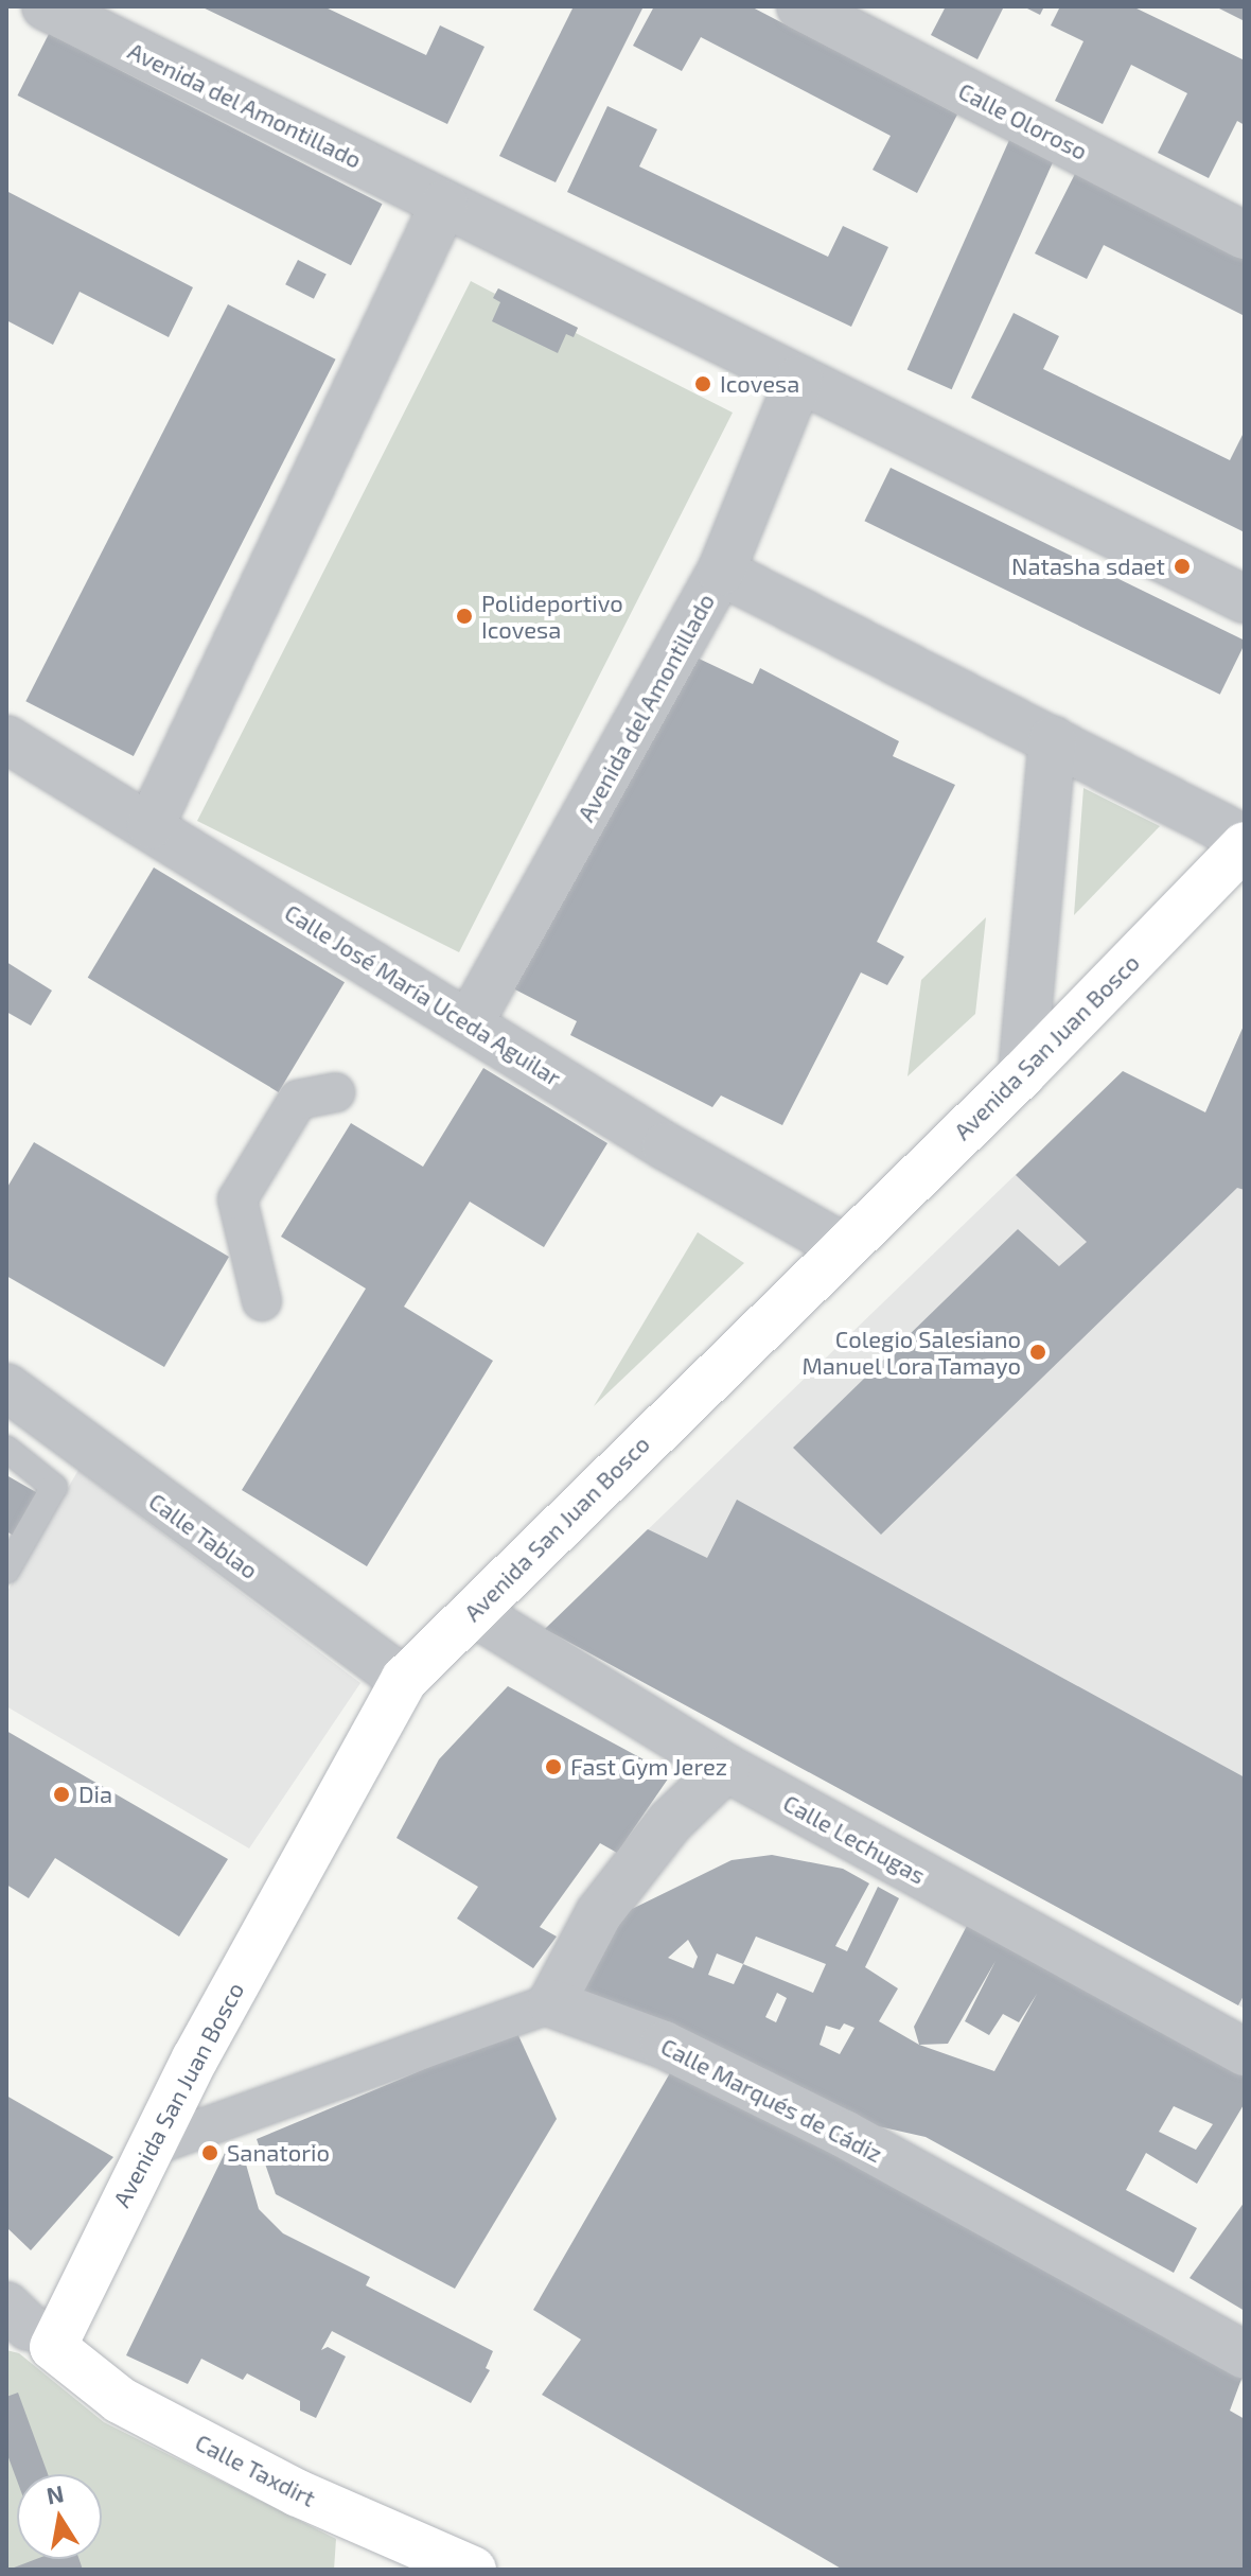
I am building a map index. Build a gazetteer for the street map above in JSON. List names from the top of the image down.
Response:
{
  "streets": {
    "main road": ["Avenida San Juan Bosco", "Calle Taxdirt"],
    "street": [
      "Avenida del Amontillado",
      "Calle Oloroso",
      "Calle José María Uceda Aguilar",
      "Calle Tablao",
      "Calle Lechugas",
      "Calle Marqués de Cádiz"
    ]
  },
  "crossings": [
    ["Avenida del Amontillado", "Calle José María Uceda Aguilar"],
    ["Avenida del Amontillado", "Avenida San Juan Bosco"],
    ["Calle José María Uceda Aguilar", "Avenida San Juan Bosco"],
    ["Avenida San Juan Bosco", "Calle Tablao"],
    ["Avenida San Juan Bosco", "Calle Lechugas"],
    ["Avenida San Juan Bosco", "Calle Taxdirt"]
  ],
  "places": [
    "Icovesa",
    "Natasha sdaet",
    "Polideportivo Icovesa",
    "Colegio Salesiano Manuel Lora Tamayo",
    "Fast Gym Jerez",
    "Dia",
    "Sanatorio"
  ],
  "north": "top"
}
